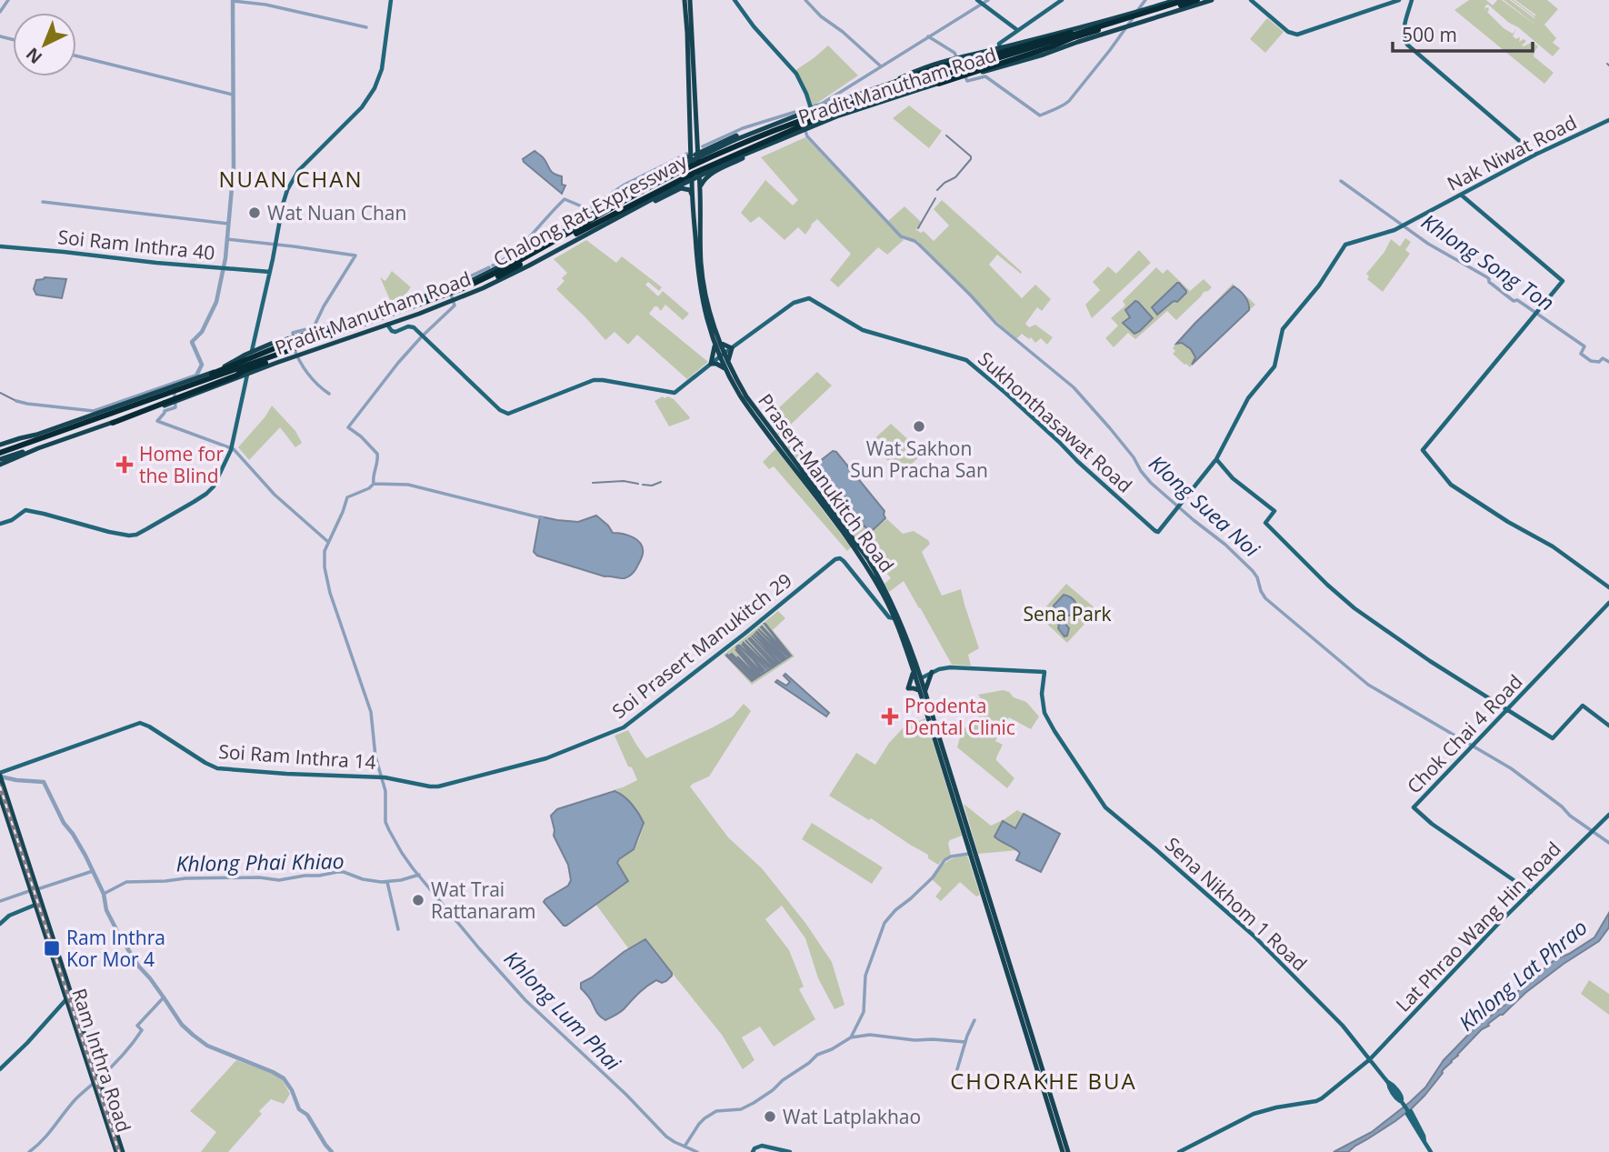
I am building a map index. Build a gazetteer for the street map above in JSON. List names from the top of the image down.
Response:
{
  "streets": {
    "highway": ["Chalong Rat Expressway"],
    "main road": ["Pradit Manutham Road", "Prasert-Manukitch Road", "Ram Inthra Road"],
    "street": [
      "Nak Niwat Road",
      "Soi Ram Inthra 40",
      "Sukhonthasawat Road",
      "Soi Prasert Manukitch 29",
      "Chok Chai 4 Road",
      "Soi Ram Inthra 14",
      "Sena Nikhom 1 Road",
      "Lat Phrao Wang Hin Road"
    ]
  },
  "crossings": [
    ["Pradit Manutham Road", "Chalong Rat Expressway"],
    ["Pradit Manutham Road", "Sukhonthasawat Road"],
    ["Nak Niwat Road", "Sukhonthasawat Road"],
    ["Sukhonthasawat Road", "Prasert-Manukitch Road"],
    ["Prasert-Manukitch Road", "Soi Prasert Manukitch 29"],
    ["Soi Prasert Manukitch 29", "Soi Ram Inthra 14"],
    ["Chok Chai 4 Road", "Lat Phrao Wang Hin Road"],
    ["Soi Ram Inthra 14", "Ram Inthra Road"],
    ["Sena Nikhom 1 Road", "Lat Phrao Wang Hin Road"]
  ],
  "districts": ["NUAN CHAN", "CHORAKHE BUA"],
  "water": [
    "Khlong Song Ton",
    "Klong Suea Noi",
    "Khlong Phai Khiao",
    "Khlong Lat Phrao",
    "Khlong Lum Phai"
  ],
  "parks": ["Sena Park"],
  "places": {
    "other": [
      "Wat Nuan Chan",
      "Wat Sakhon Sun Pracha San",
      "Wat Trai Rattanaram",
      "Wat Latplakhao"
    ],
    "health": ["Home for the Blind", "Prodenta Dental Clinic"],
    "transit": ["Ram Inthra Kor Mor 4"]
  },
  "scale_bar": "500 m",
  "north": "bottom left"
}
